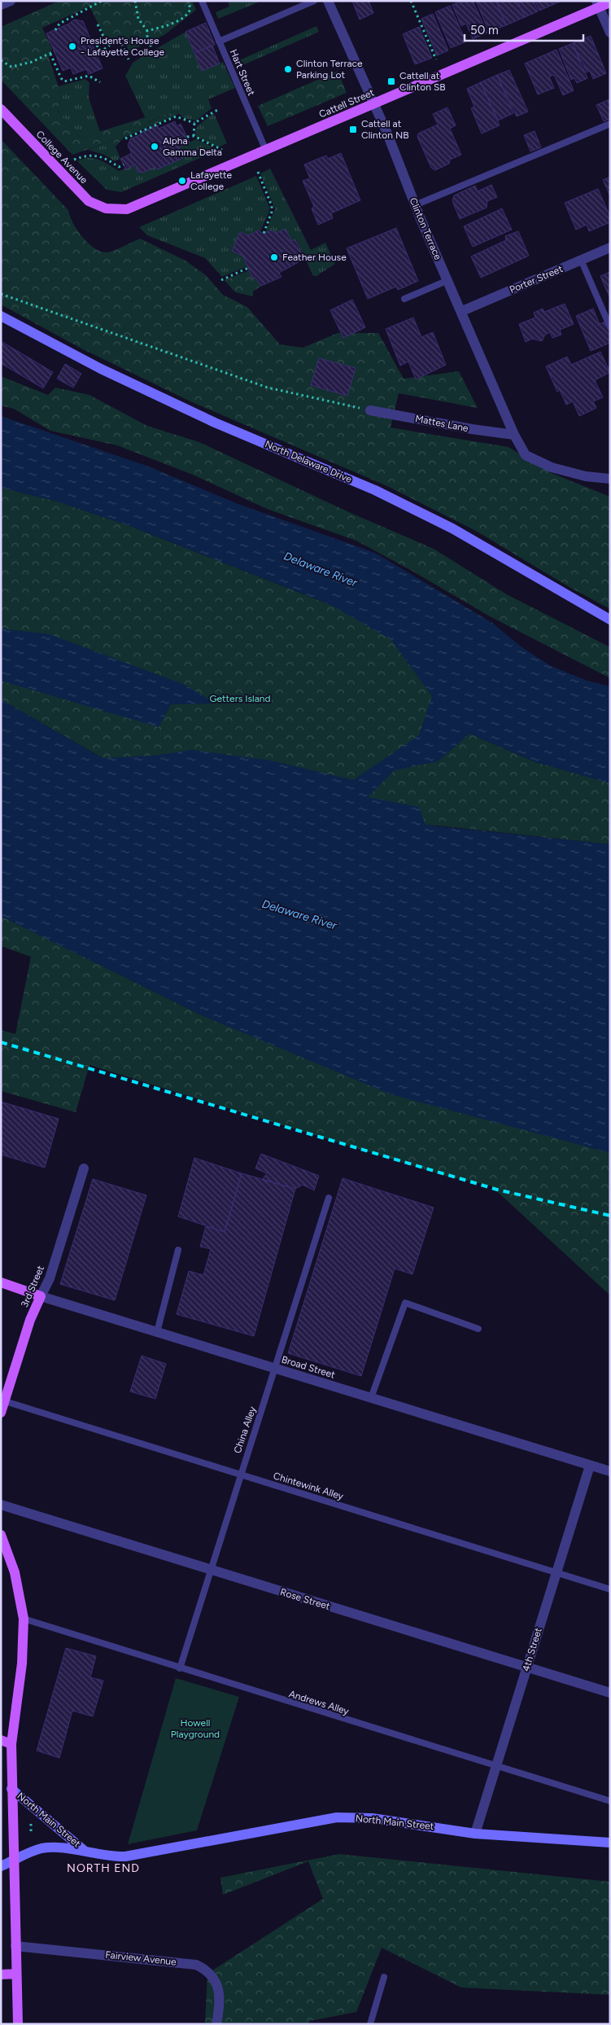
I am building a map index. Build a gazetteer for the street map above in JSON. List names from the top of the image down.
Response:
{
  "streets": {
    "main road": [
      "Cattell Street",
      "College Avenue",
      "3rd Street",
      "Broad Street"
    ],
    "street": [
      "Clinton Terrace",
      "Porter Street",
      "Mattes Lane",
      "North Delaware Drive",
      "Rose Street",
      "4th Street",
      "North Main Street",
      "Fairview Avenue"
    ],
    "lane": [
      "Hart Street",
      "China Alley",
      "Chintewink Alley",
      "Andrews Alley"
    ]
  },
  "crossings": [
    ["Hart Street", "Cattell Street"],
    ["Cattell Street", "College Avenue"],
    ["Cattell Street", "Clinton Terrace"],
    ["Clinton Terrace", "Porter Street"],
    ["Clinton Terrace", "Mattes Lane"],
    ["3rd Street", "Broad Street"],
    ["3rd Street", "Chintewink Alley"],
    ["Broad Street", "China Alley"],
    ["Broad Street", "4th Street"],
    ["China Alley", "Chintewink Alley"],
    ["China Alley", "Rose Street"],
    ["China Alley", "Andrews Alley"],
    ["Chintewink Alley", "4th Street"],
    ["Rose Street", "4th Street"],
    ["4th Street", "Andrews Alley"],
    ["4th Street", "North Main Street"]
  ],
  "districts": ["NORTH END"],
  "water": ["Delaware River"],
  "parks": ["Getters Island", "Howell Playground"],
  "places": {
    "other": [
      "President's House - Lafayette College",
      "Clinton Terrace Parking Lot",
      "Alpha Gamma Delta",
      "Lafayette College",
      "Feather House"
    ],
    "transit": ["Cattell at Clinton SB", "Cattell at Clinton NB"]
  },
  "scale_bar": "50 m"
}
